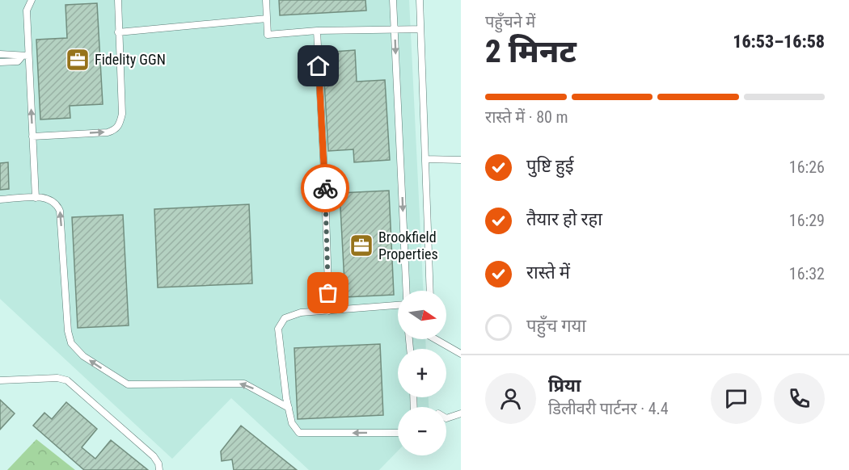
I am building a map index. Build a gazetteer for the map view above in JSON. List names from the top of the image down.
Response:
{
  "places": {
    "office": ["Fidelity GGN", "Brookfield Properties"]
  },
  "north": "right",
  "page": {
    "heading": ["2 मिनट", "पहुँचने में", "16:53–16:58"],
    "panel": ["प्रिया", "डिलीवरी पार्टनर · 4.4"],
    "bar": "रास्ते में · 80 m",
    "list": [
      ["पुष्टि हुई", "16:26"],
      ["तैयार हो रहा", "16:29"],
      ["रास्ते में", "16:32"],
      "पहुँच गया"
    ],
    "map_buttons": ["+", "−"]
  }
}
